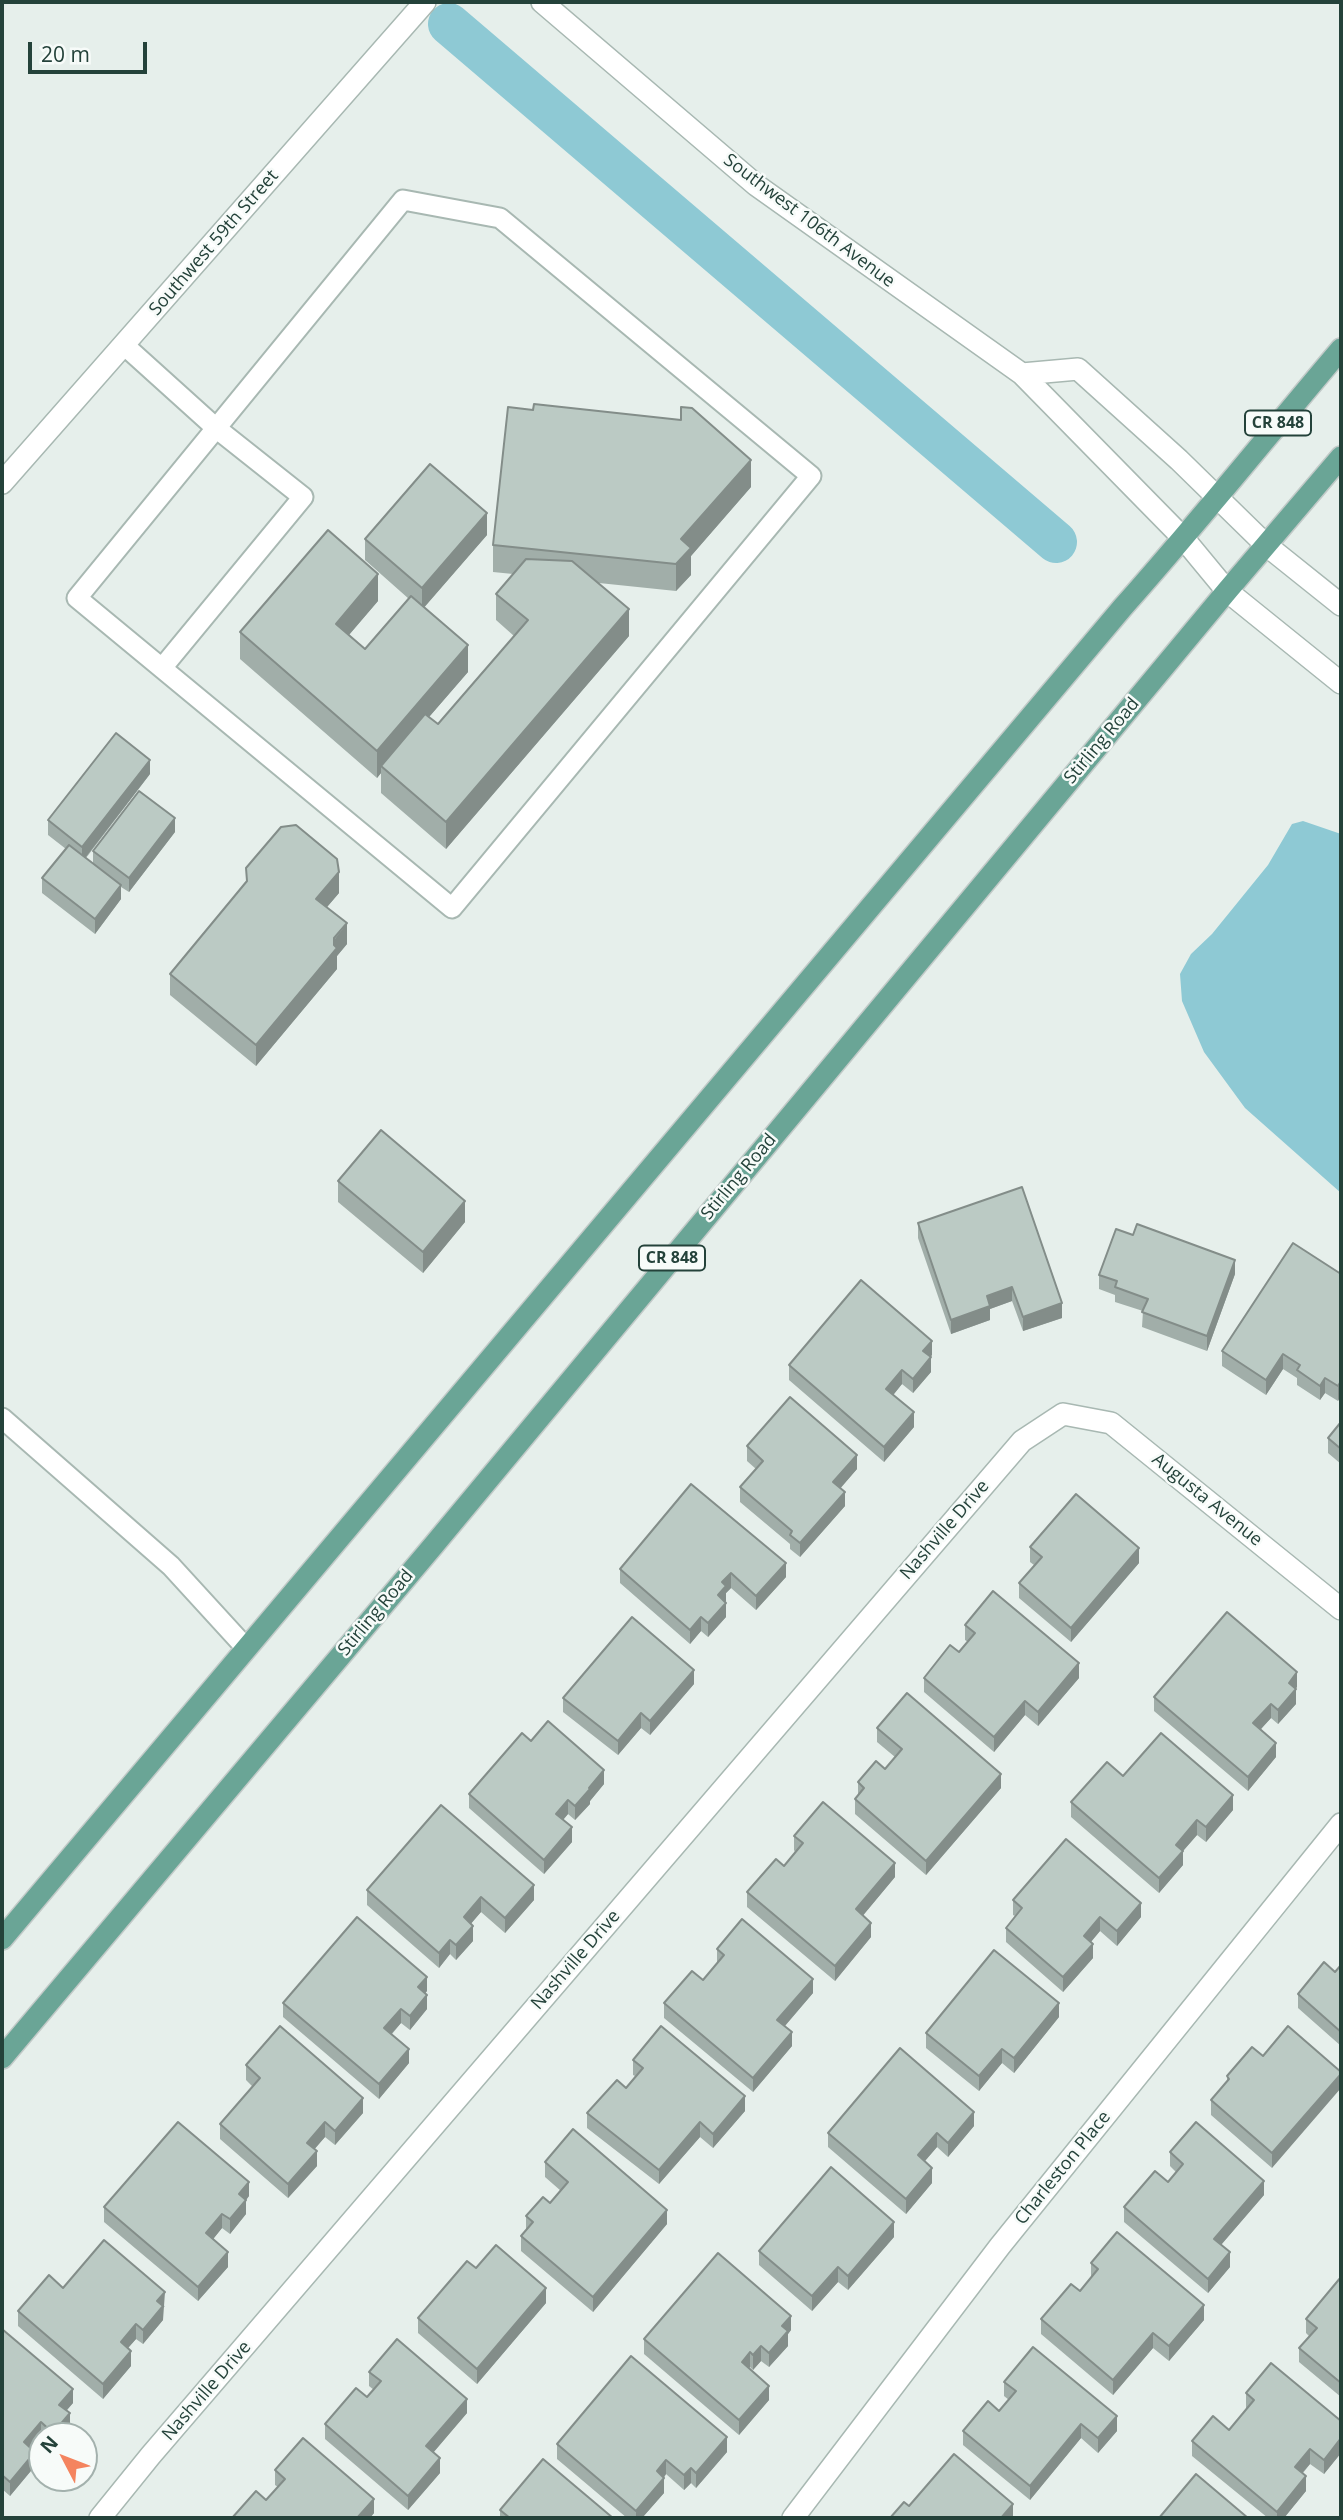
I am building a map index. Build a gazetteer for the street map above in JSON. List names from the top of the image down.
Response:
{
  "streets": {
    "main road": ["CR 848", "Stirling Road"],
    "street": [
      "Southwest 106th Avenue",
      "Southwest 59th Street",
      "Augusta Avenue",
      "Nashville Drive",
      "Charleston Place"
    ]
  },
  "crossings": [
    ["Southwest 106th Avenue", "CR 848"],
    ["Southwest 106th Avenue", "Stirling Road"],
    ["Augusta Avenue", "Nashville Drive"]
  ],
  "scale_bar": "20 m",
  "north": "top left"
}
